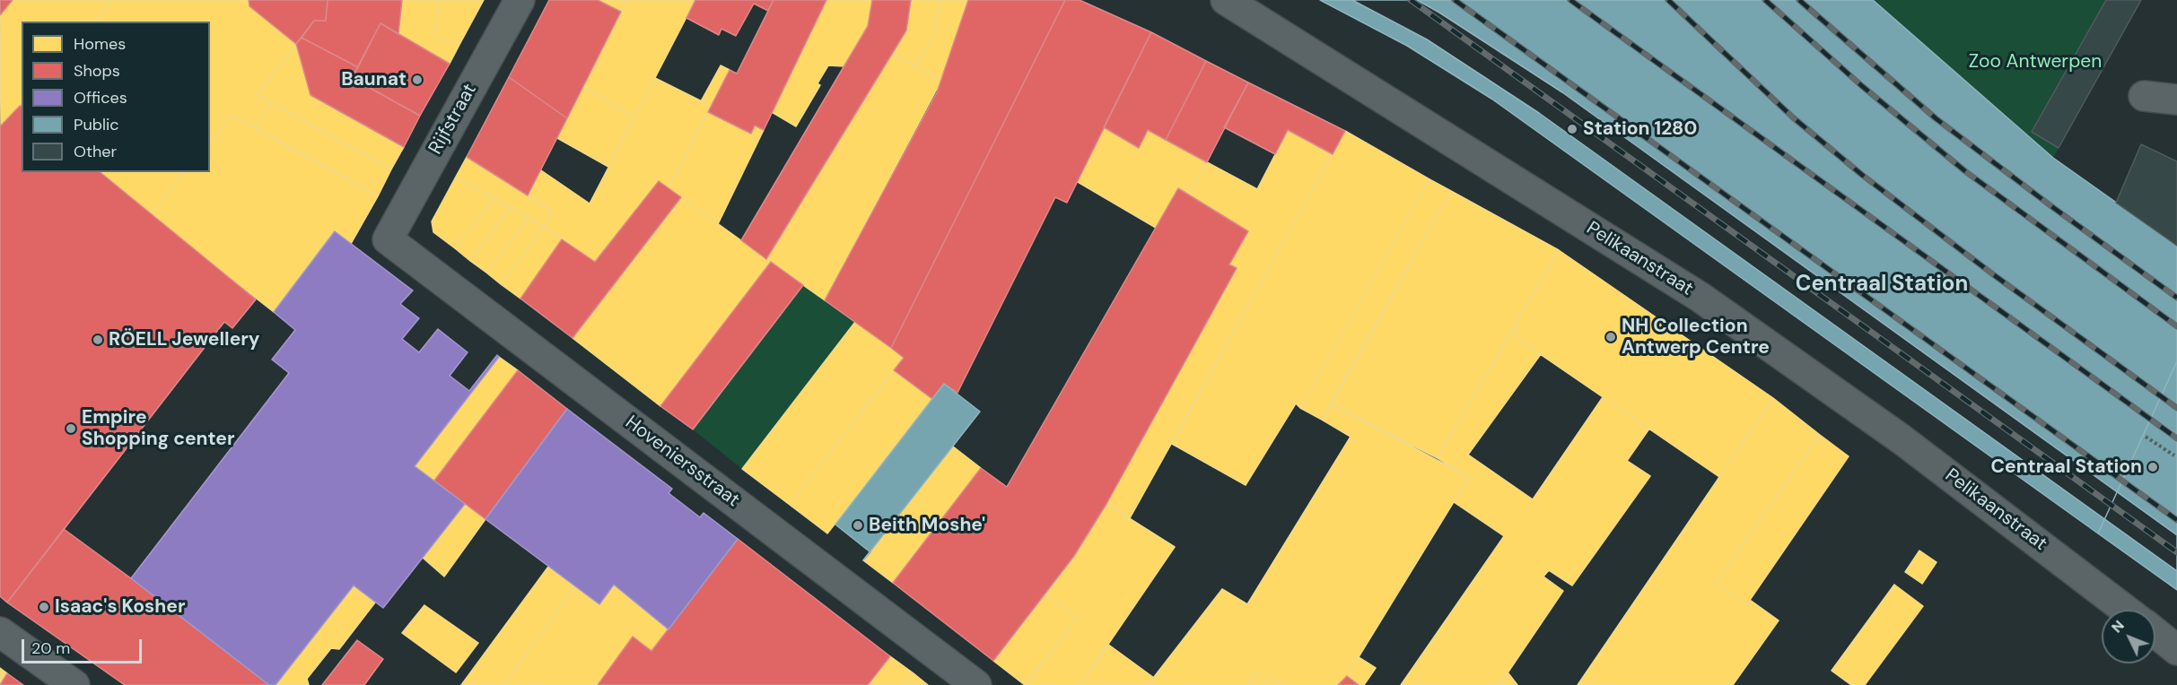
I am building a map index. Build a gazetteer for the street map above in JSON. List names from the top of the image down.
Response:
{
  "streets": {
    "street": ["Rijfstraat", "Pelikaanstraat", "Hoveniersstraat"]
  },
  "crossings": [
    ["Rijfstraat", "Hoveniersstraat"]
  ],
  "districts": ["Centraal Station"],
  "parks": ["Zoo Antwerpen"],
  "places": [
    "Baunat",
    "Station 1280",
    "NH Collection Antwerp Centre",
    "RÖELL Jewellery",
    "Empire Shopping center",
    "Centraal Station",
    "Beith Moshe'",
    "Isaac's Kosher"
  ],
  "legend": [
    "Homes",
    "Shops",
    "Offices",
    "Public",
    "Other"
  ],
  "scale_bar": "20 m",
  "north": "top left"
}
